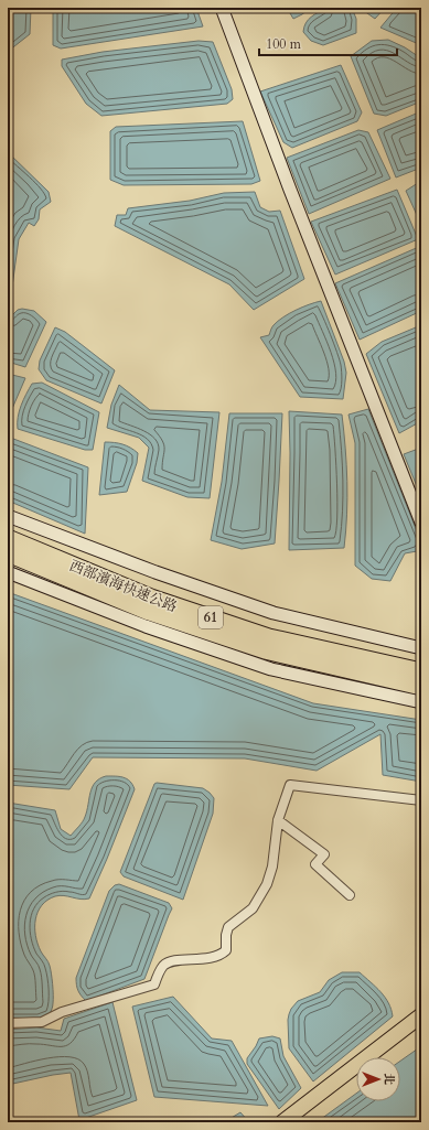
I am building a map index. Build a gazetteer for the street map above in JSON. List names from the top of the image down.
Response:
{
  "streets": {
    "highway": ["西部濱海快速公路", "61"]
  },
  "scale_bar": "100 m",
  "north": "right"
}
